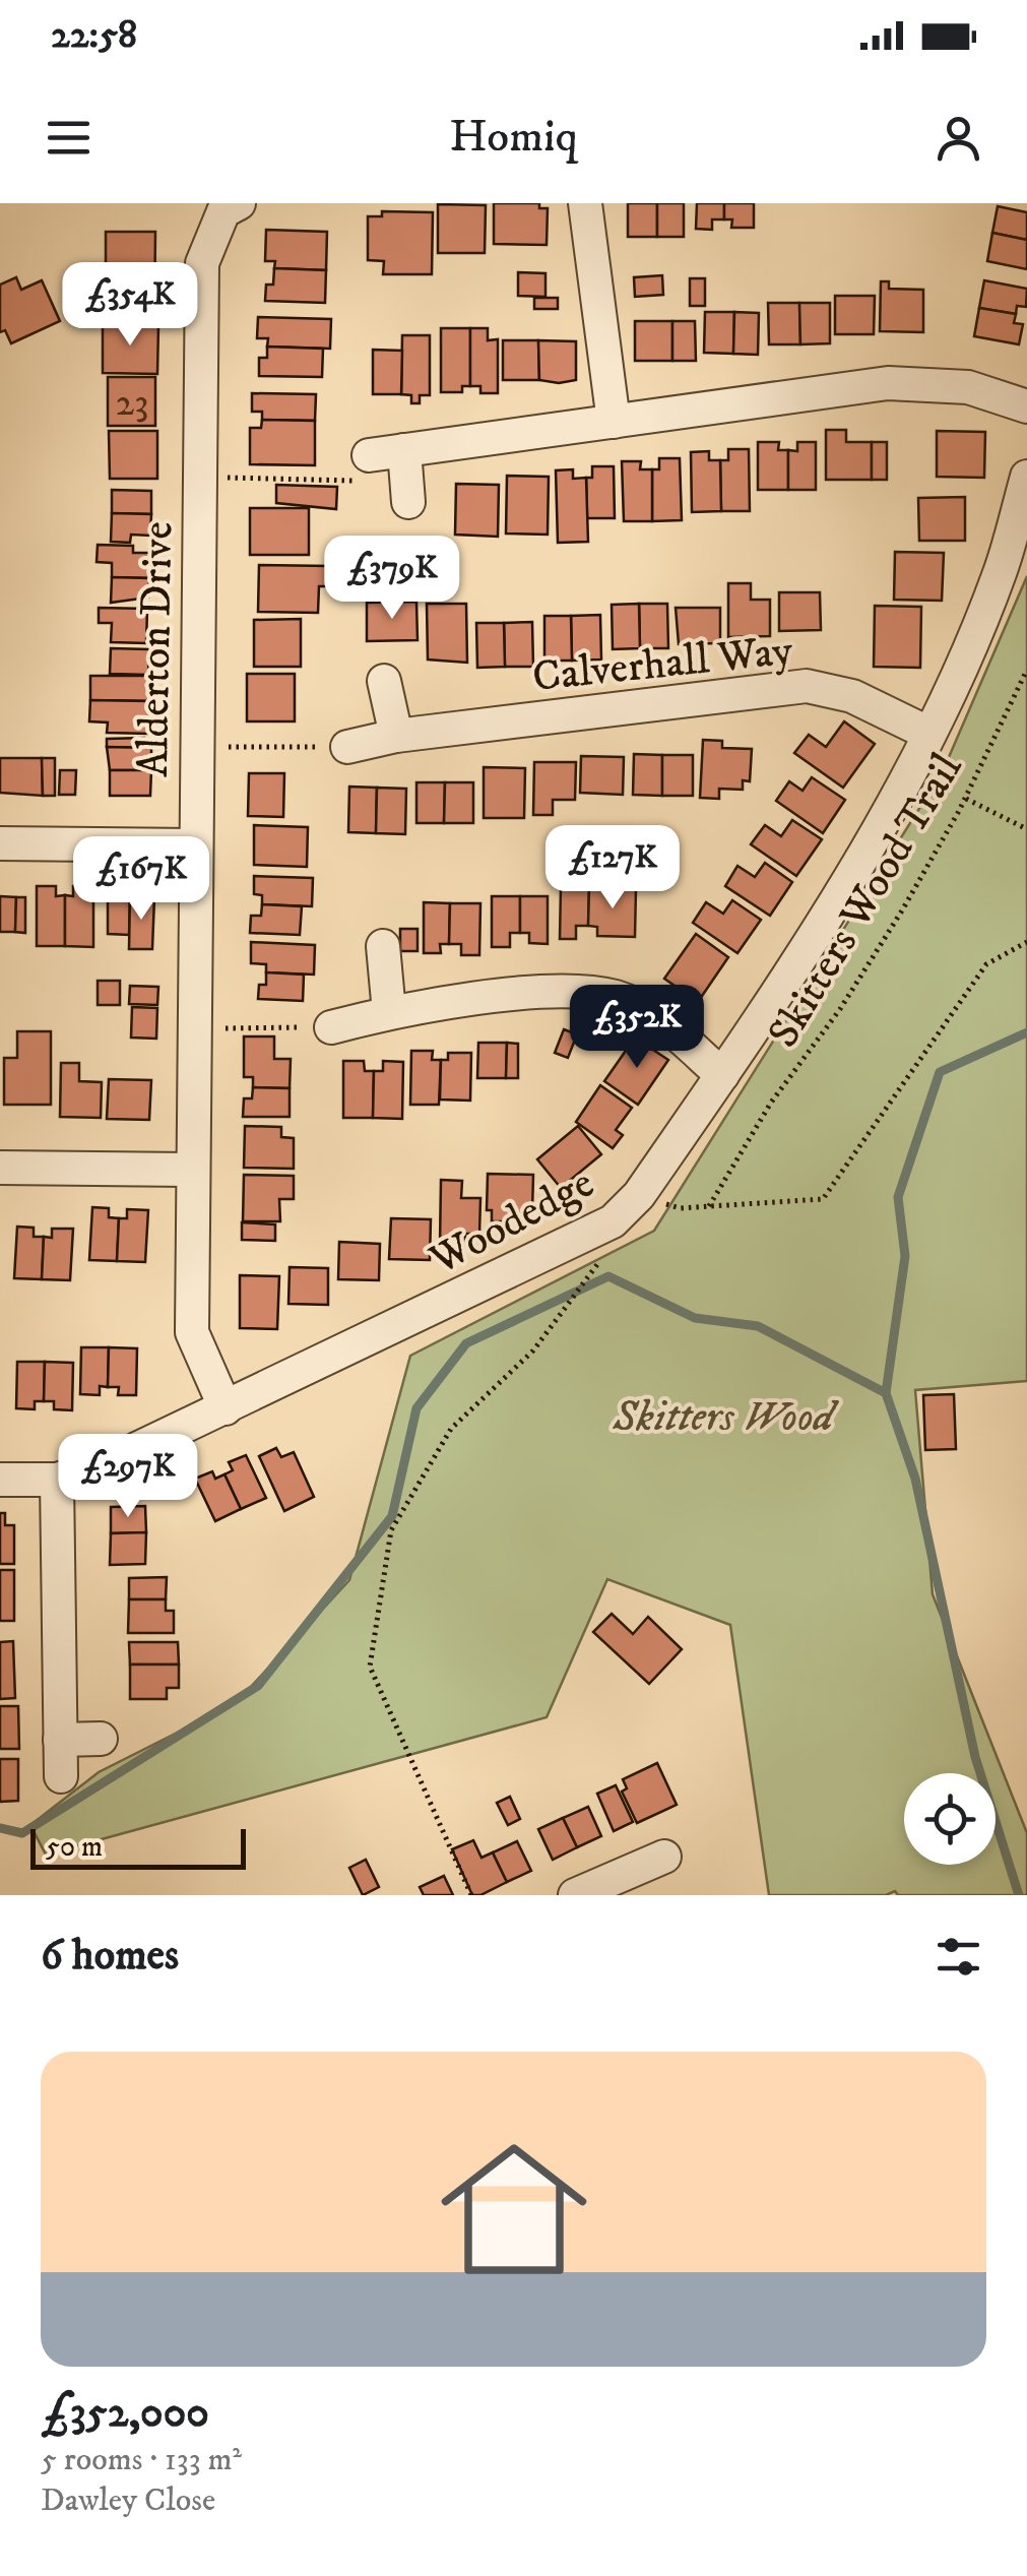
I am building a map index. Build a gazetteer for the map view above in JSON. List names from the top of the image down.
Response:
{
  "streets": {
    "street": ["Alderton Drive", "Calverhall Way", "Woodedge"],
    "path": ["Skitters Wood Trail"]
  },
  "crossings": [
    ["Alderton Drive", "Woodedge"],
    ["Calverhall Way", "Woodedge"]
  ],
  "parks": ["Skitters Wood"],
  "house_numbers": ["23"],
  "scale_bar": "50 m",
  "page": {
    "status": "22:58",
    "header": "Homiq",
    "price": [
      "£354K",
      "£379K",
      "£127K",
      "£167K",
      "£352K",
      "£297K"
    ],
    "scale": "50 m",
    "heading": "6 homes",
    "list": [
      {
        "name": "£352,000",
        "note": "5 rooms · 133 m² · Dawley Close"
      }
    ]
  }
}
